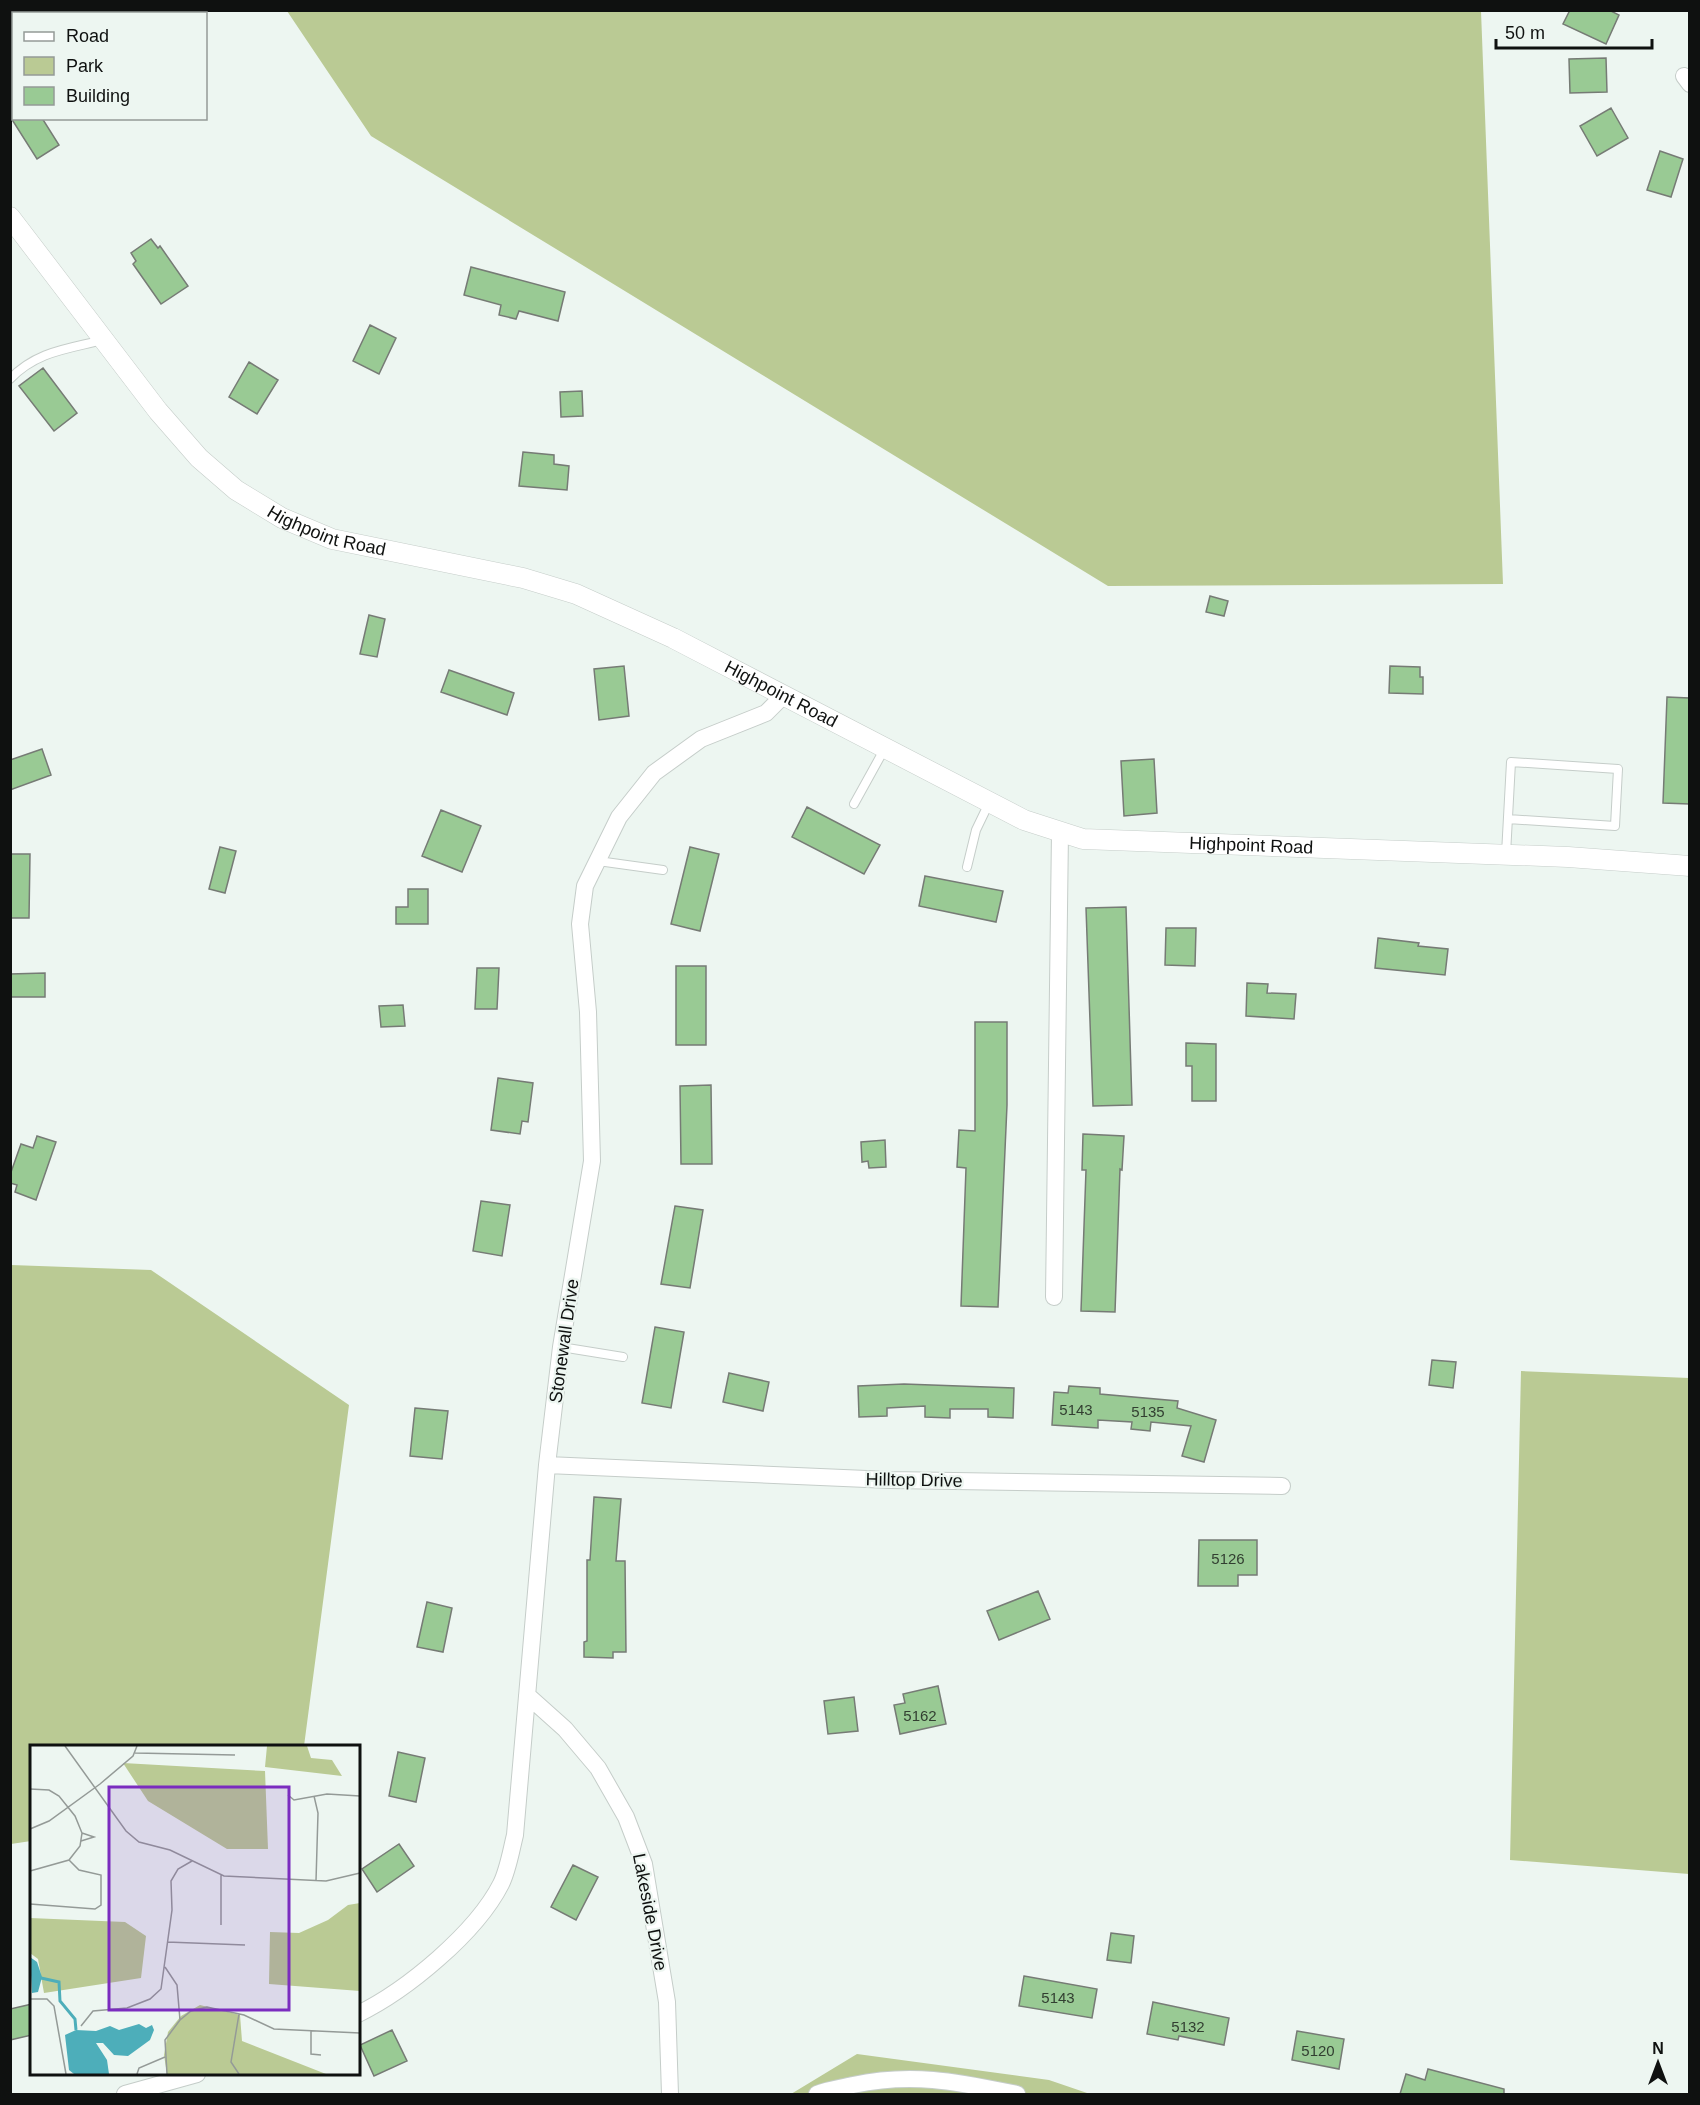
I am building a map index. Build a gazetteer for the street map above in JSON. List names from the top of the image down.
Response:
{
  "streets": {
    "street": [
      "Highpoint Road",
      "Stonewall Drive",
      "Hilltop Drive",
      "Lakeside Drive"
    ]
  },
  "crossings": [
    ["Highpoint Road", "Stonewall Drive"],
    ["Stonewall Drive", "Hilltop Drive"],
    ["Stonewall Drive", "Lakeside Drive"]
  ],
  "house_numbers": [
    "5143",
    "5135",
    "5126",
    "5162",
    "5143",
    "5132",
    "5120"
  ],
  "legend": ["Road", "Park", "Building"],
  "scale_bar": "50 m",
  "north": "top"
}
